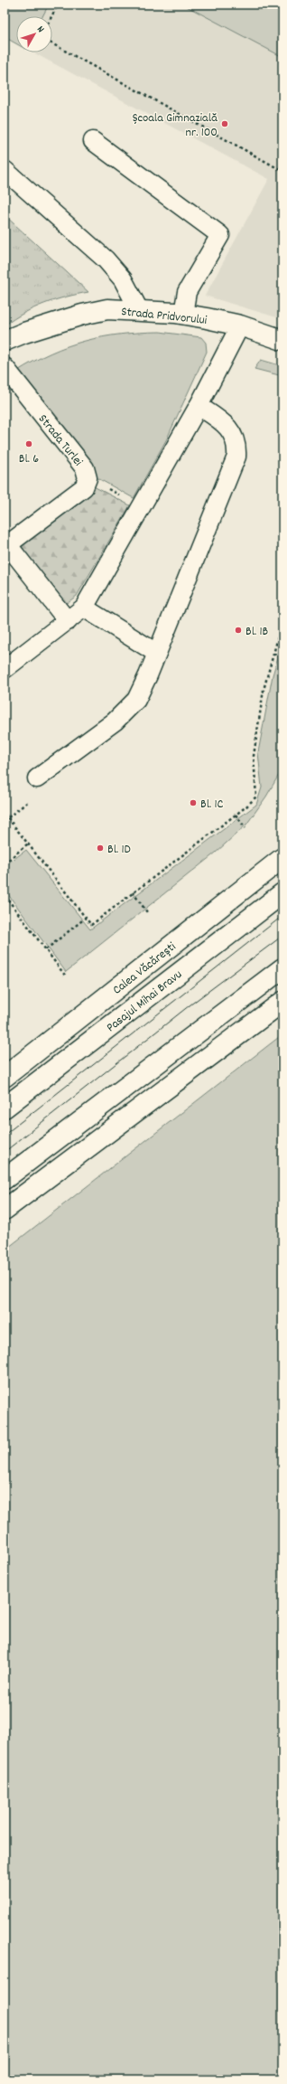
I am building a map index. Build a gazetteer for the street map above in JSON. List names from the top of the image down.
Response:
{
  "streets": {
    "main road": ["Strada Pridvorului", "Calea Văcărești", "Pasajul Mihai Bravu"],
    "lane": ["Strada Turlei"]
  },
  "places": [
    "Școala Gimnazială nr. 100",
    "Bl. 6",
    "Bl. 1B",
    "Bl. 1C",
    "Bl. 1D"
  ],
  "north": "top right"
}
